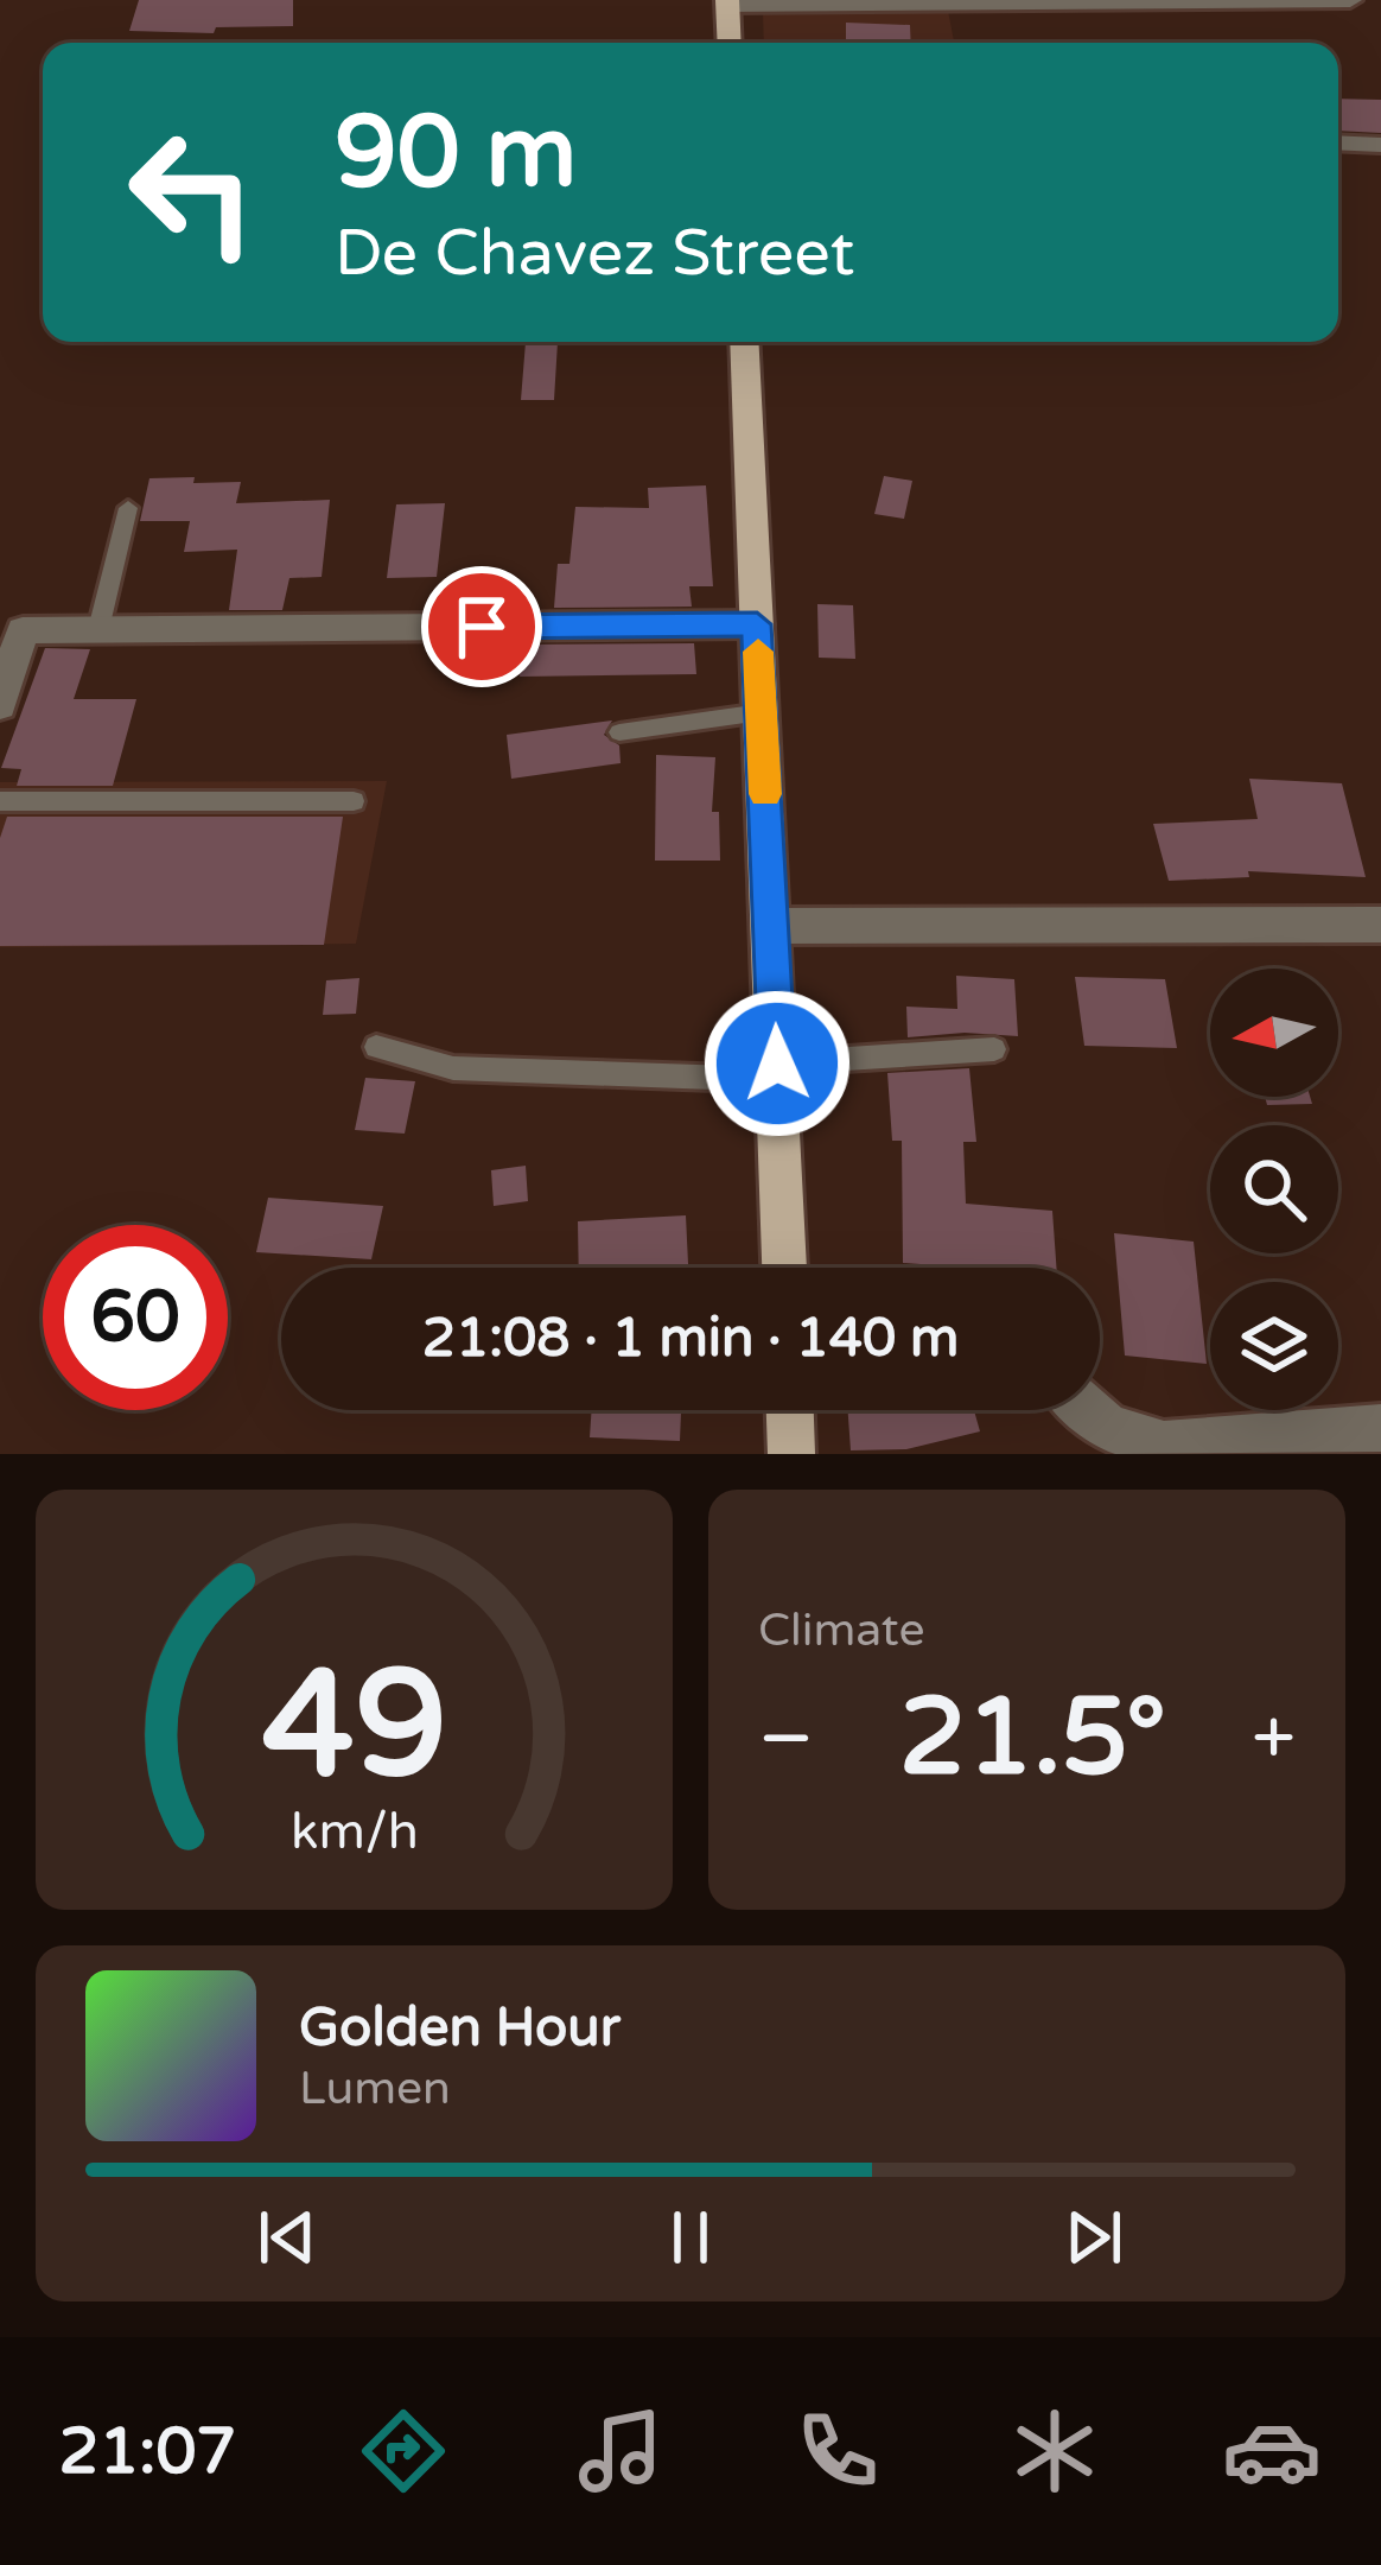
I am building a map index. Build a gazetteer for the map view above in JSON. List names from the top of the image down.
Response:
{
  "north": "left",
  "page": {
    "turn": ["90 m", "De Chavez Street"],
    "limit": "60",
    "trip": "21:08 · 1 min · 140 m",
    "tile": "Climate",
    "heat": ["−", "21.5°", "+"],
    "song": ["Golden Hour", "Lumen"],
    "tabs": "21:07",
    "gauge": ["49", "km/h"]
  }
}
